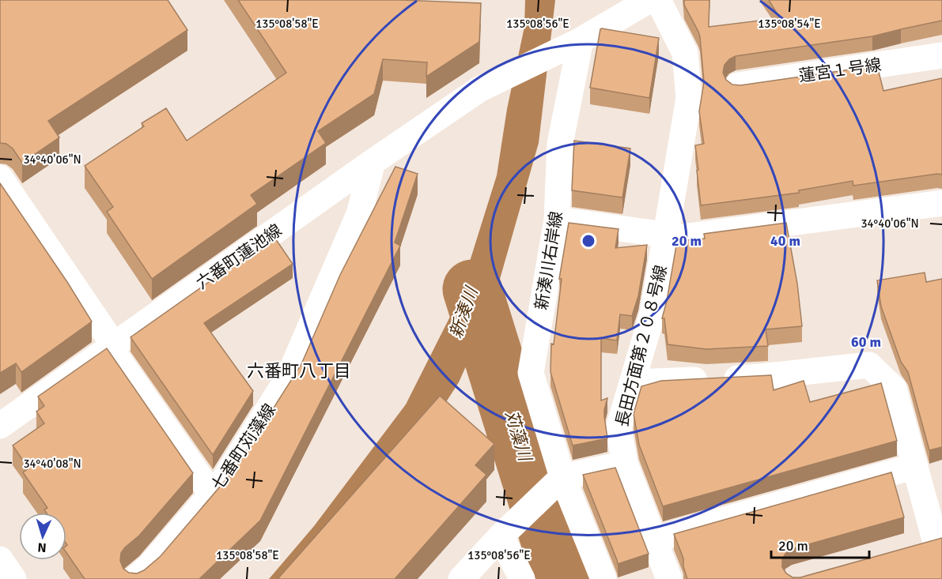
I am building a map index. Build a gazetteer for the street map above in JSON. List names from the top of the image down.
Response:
{
  "streets": {
    "street": [
      "蓮宮１号線",
      "六番町蓮池線",
      "新湊川右岸線",
      "長田方面第２０８号線",
      "七番町苅藻線"
    ]
  },
  "crossings": [
    ["六番町蓮池線", "新湊川右岸線"],
    ["六番町蓮池線", "七番町苅藻線"]
  ],
  "districts": ["六番町八丁目"],
  "water": ["新湊川", "苅藻川"],
  "scale_bar": "20 m",
  "north": "bottom",
  "coordinates": [
    "135°08'58\"E",
    "135°08'56\"E",
    "135°08'54\"E",
    "34°40'06\"N",
    "34°40'08\"N"
  ],
  "rings": ["20 m", "40 m", "60 m"]
}
